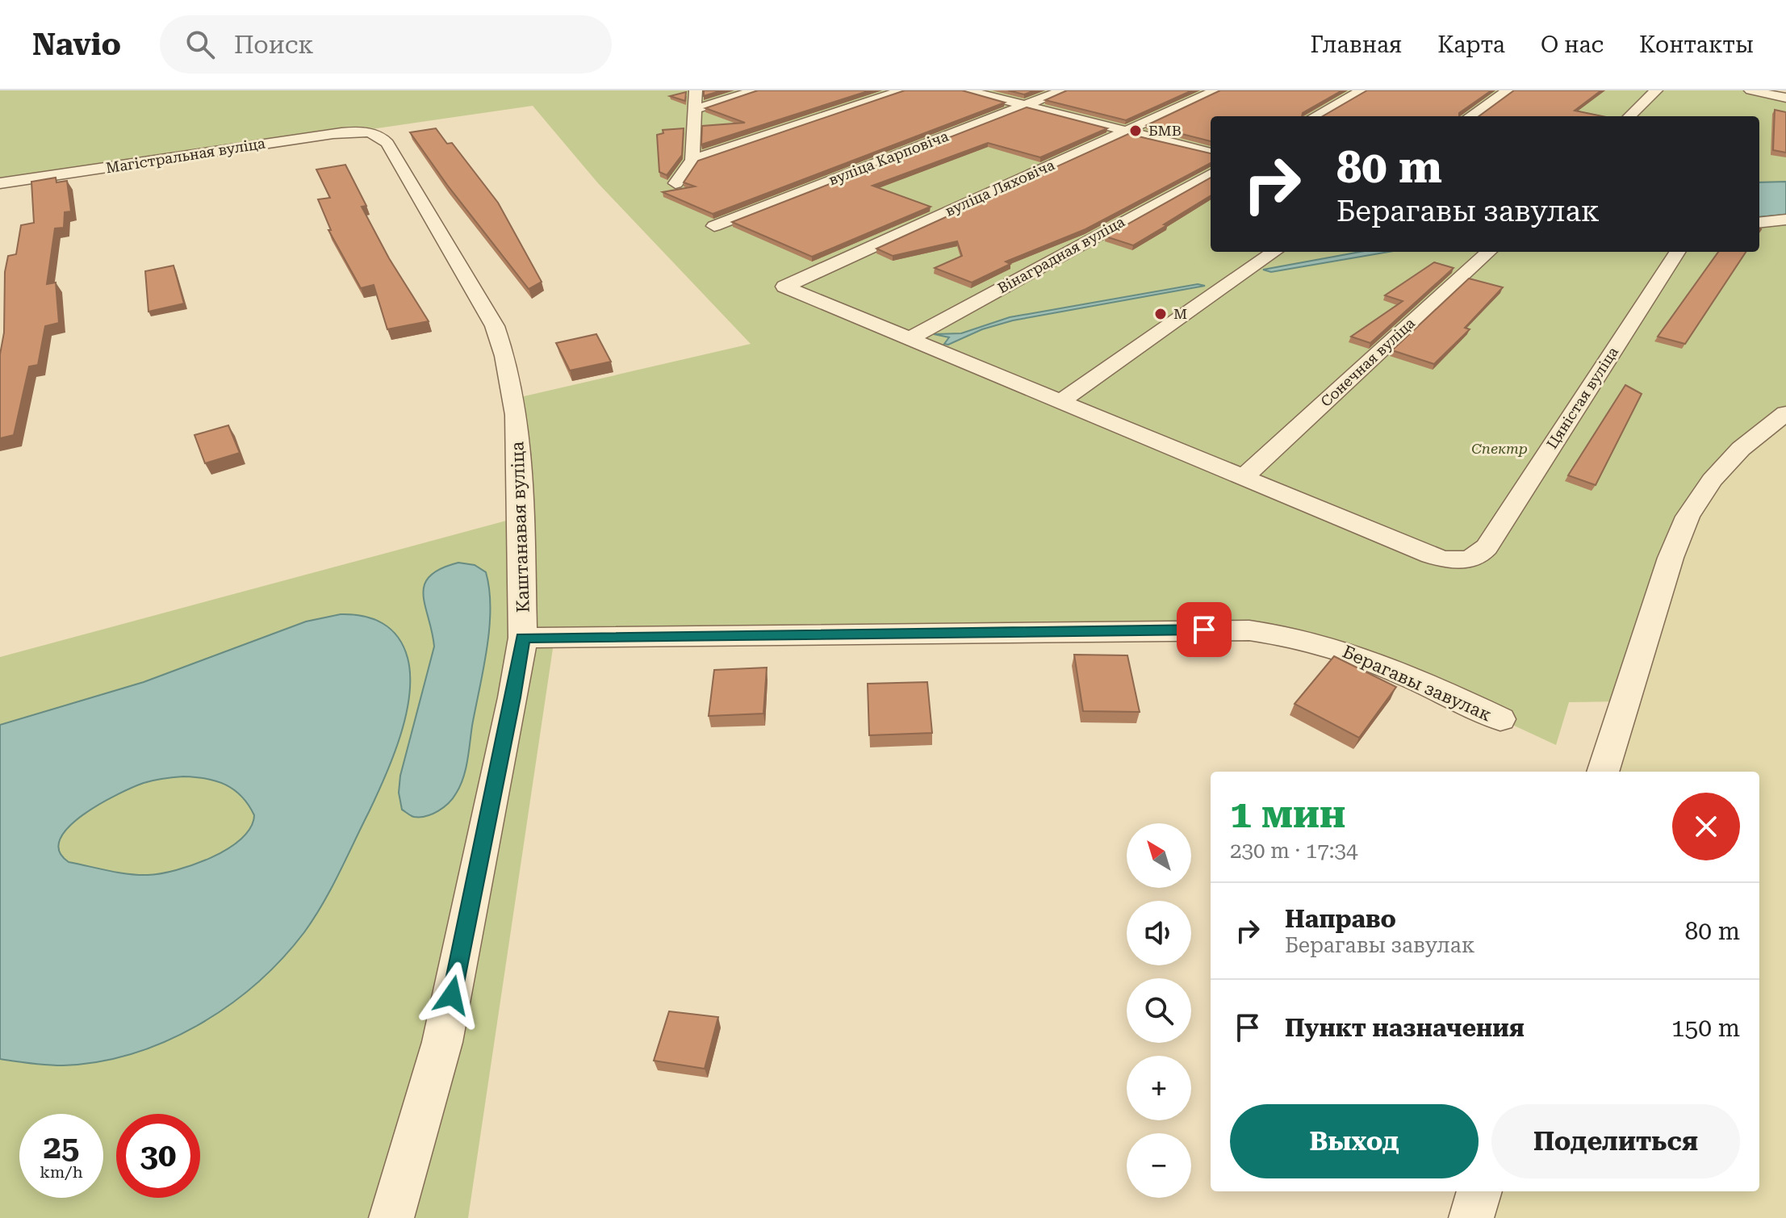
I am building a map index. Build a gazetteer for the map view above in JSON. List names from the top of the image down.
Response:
{
  "streets": {
    "street": [
      "Магістральная вуліца",
      "вуліца Карповіча",
      "вуліца Ляховіча",
      "Вінаградная вуліца",
      "Сонечная вуліца",
      "Цяністая вуліца",
      "Каштанавая вуліца",
      "Берагавы завулак"
    ]
  },
  "crossings": [
    ["Магістральная вуліца", "Каштанавая вуліца"],
    ["вуліца Ляховіча", "Вінаградная вуліца"],
    ["Сонечная вуліца", "Цяністая вуліца"],
    ["Каштанавая вуліца", "Берагавы завулак"]
  ],
  "parks": ["Спектр"],
  "places": ["БМВ", "М"],
  "north": "top left",
  "page": {
    "header": "Navio",
    "search": "Поиск",
    "nav": [
      "Главная",
      "Карта",
      "О нас",
      "Контакты"
    ],
    "turn": ["80 m", "Берагавы завулак"],
    "heading": ["1 мин", "230 m · 17:34"],
    "map_buttons": ["+", "−"],
    "list": [
      {
        "name": "Направо",
        "note": "Берагавы завулак",
        "value": "80 m"
      },
      {
        "name": "Пункт назначения",
        "value": "150 m"
      }
    ],
    "buttons": ["Выход", "Поделиться"],
    "speed": "25 km/h",
    "limit": "30"
  }
}
